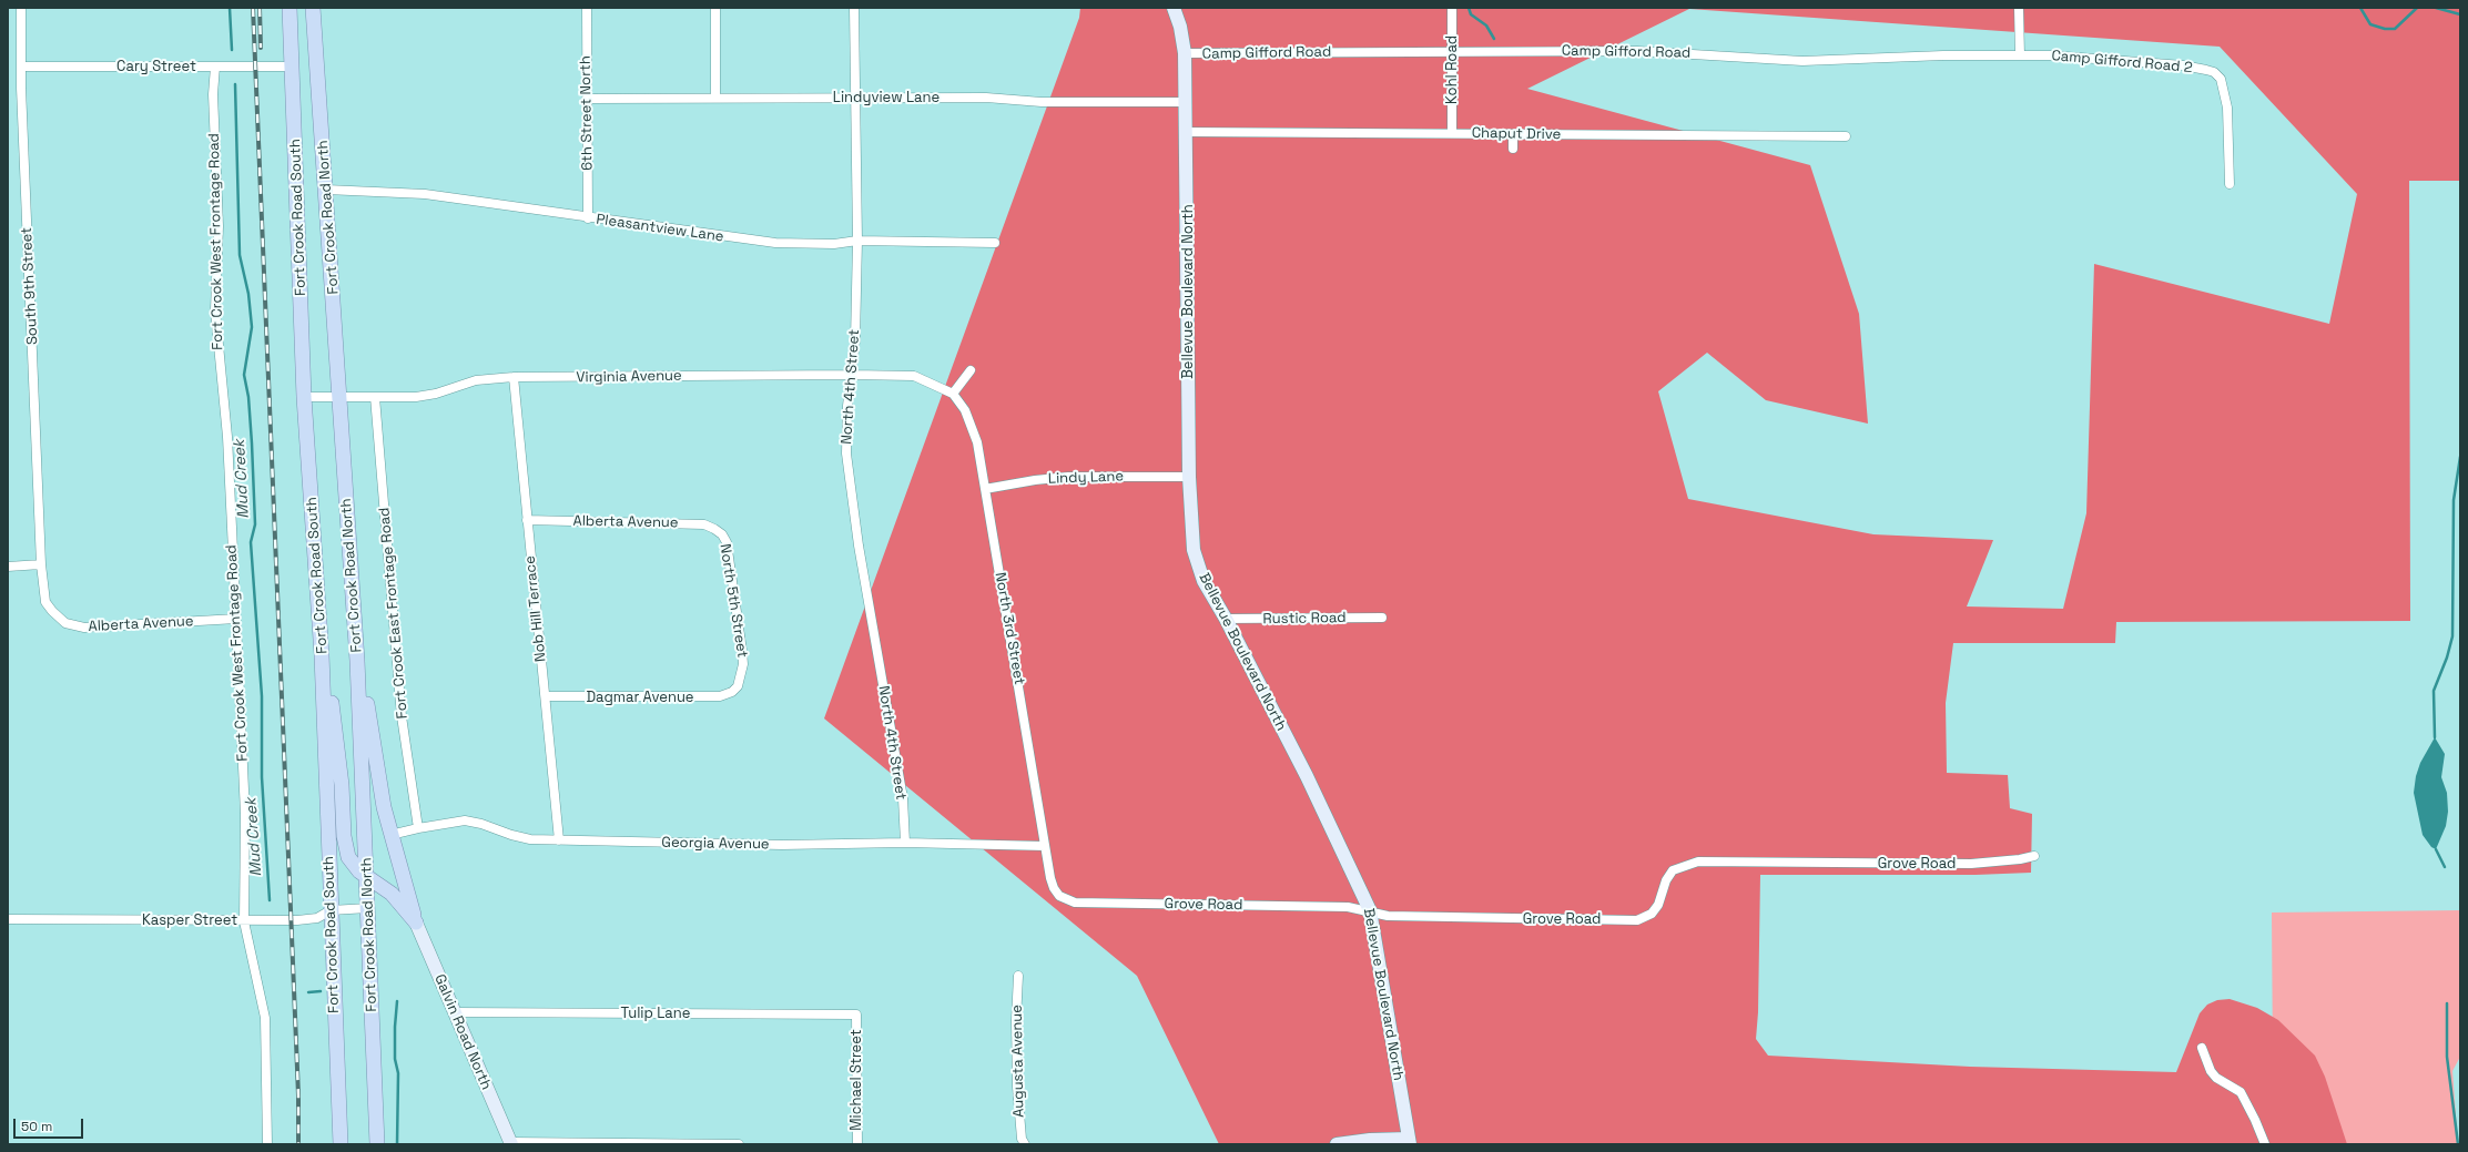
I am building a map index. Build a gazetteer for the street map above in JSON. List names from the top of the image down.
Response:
{
  "streets": {
    "main road": [
      "Fort Crook Road South",
      "Fort Crook Road North",
      "Bellevue Boulevard North",
      "Galvin Road North"
    ],
    "street": [
      "Camp Gifford Road",
      "Camp Gifford Road 2",
      "Cary Street",
      "Kohl Road",
      "Lindyview Lane",
      "6th Street North",
      "Chaput Drive",
      "Pleasantview Lane",
      "Fort Crook West Frontage Road",
      "South 9th Street",
      "Virginia Avenue",
      "North 4th Street",
      "Lindy Lane",
      "Alberta Avenue",
      "North 5th Street",
      "Nob Hill Terrace",
      "Fort Crook East Frontage Road",
      "Rustic Road",
      "North 3rd Street",
      "Dagmar Avenue",
      "Georgia Avenue",
      "Grove Road",
      "Kasper Street",
      "Tulip Lane",
      "Augusta Avenue",
      "Michael Street"
    ]
  },
  "crossings": [
    ["Camp Gifford Road", "Camp Gifford Road 2"],
    ["Camp Gifford Road", "Kohl Road"],
    ["Camp Gifford Road", "Bellevue Boulevard North"],
    ["Cary Street", "Fort Crook Road South"],
    ["Cary Street", "Fort Crook West Frontage Road"],
    ["Cary Street", "South 9th Street"],
    ["Kohl Road", "Chaput Drive"],
    ["Lindyview Lane", "6th Street North"],
    ["Lindyview Lane", "Bellevue Boulevard North"],
    ["Lindyview Lane", "North 4th Street"],
    ["6th Street North", "Pleasantview Lane"],
    ["Chaput Drive", "Bellevue Boulevard North"],
    ["Fort Crook Road South", "Virginia Avenue"],
    ["Fort Crook Road South", "Kasper Street"],
    ["Fort Crook Road North", "Pleasantview Lane"],
    ["Fort Crook Road North", "Virginia Avenue"],
    ["Fort Crook Road North", "Kasper Street"],
    ["Pleasantview Lane", "North 4th Street"],
    ["Fort Crook West Frontage Road", "Alberta Avenue"],
    ["Fort Crook West Frontage Road", "Kasper Street"],
    ["South 9th Street", "Alberta Avenue"],
    ["Bellevue Boulevard North", "Lindy Lane"],
    ["Bellevue Boulevard North", "Rustic Road"],
    ["Bellevue Boulevard North", "Grove Road"],
    ["Virginia Avenue", "North 4th Street"],
    ["Virginia Avenue", "Nob Hill Terrace"],
    ["Virginia Avenue", "Fort Crook East Frontage Road"],
    ["Virginia Avenue", "North 3rd Street"],
    ["North 4th Street", "Georgia Avenue"],
    ["Lindy Lane", "North 3rd Street"],
    ["Alberta Avenue", "North 5th Street"],
    ["Alberta Avenue", "Nob Hill Terrace"],
    ["North 5th Street", "Dagmar Avenue"],
    ["Nob Hill Terrace", "Dagmar Avenue"],
    ["Nob Hill Terrace", "Georgia Avenue"],
    ["Fort Crook East Frontage Road", "Georgia Avenue"],
    ["North 3rd Street", "Georgia Avenue"],
    ["North 3rd Street", "Grove Road"],
    ["Tulip Lane", "Galvin Road North"],
    ["Tulip Lane", "Michael Street"]
  ],
  "water": ["Mud Creek"],
  "scale_bar": "50 m"
}
